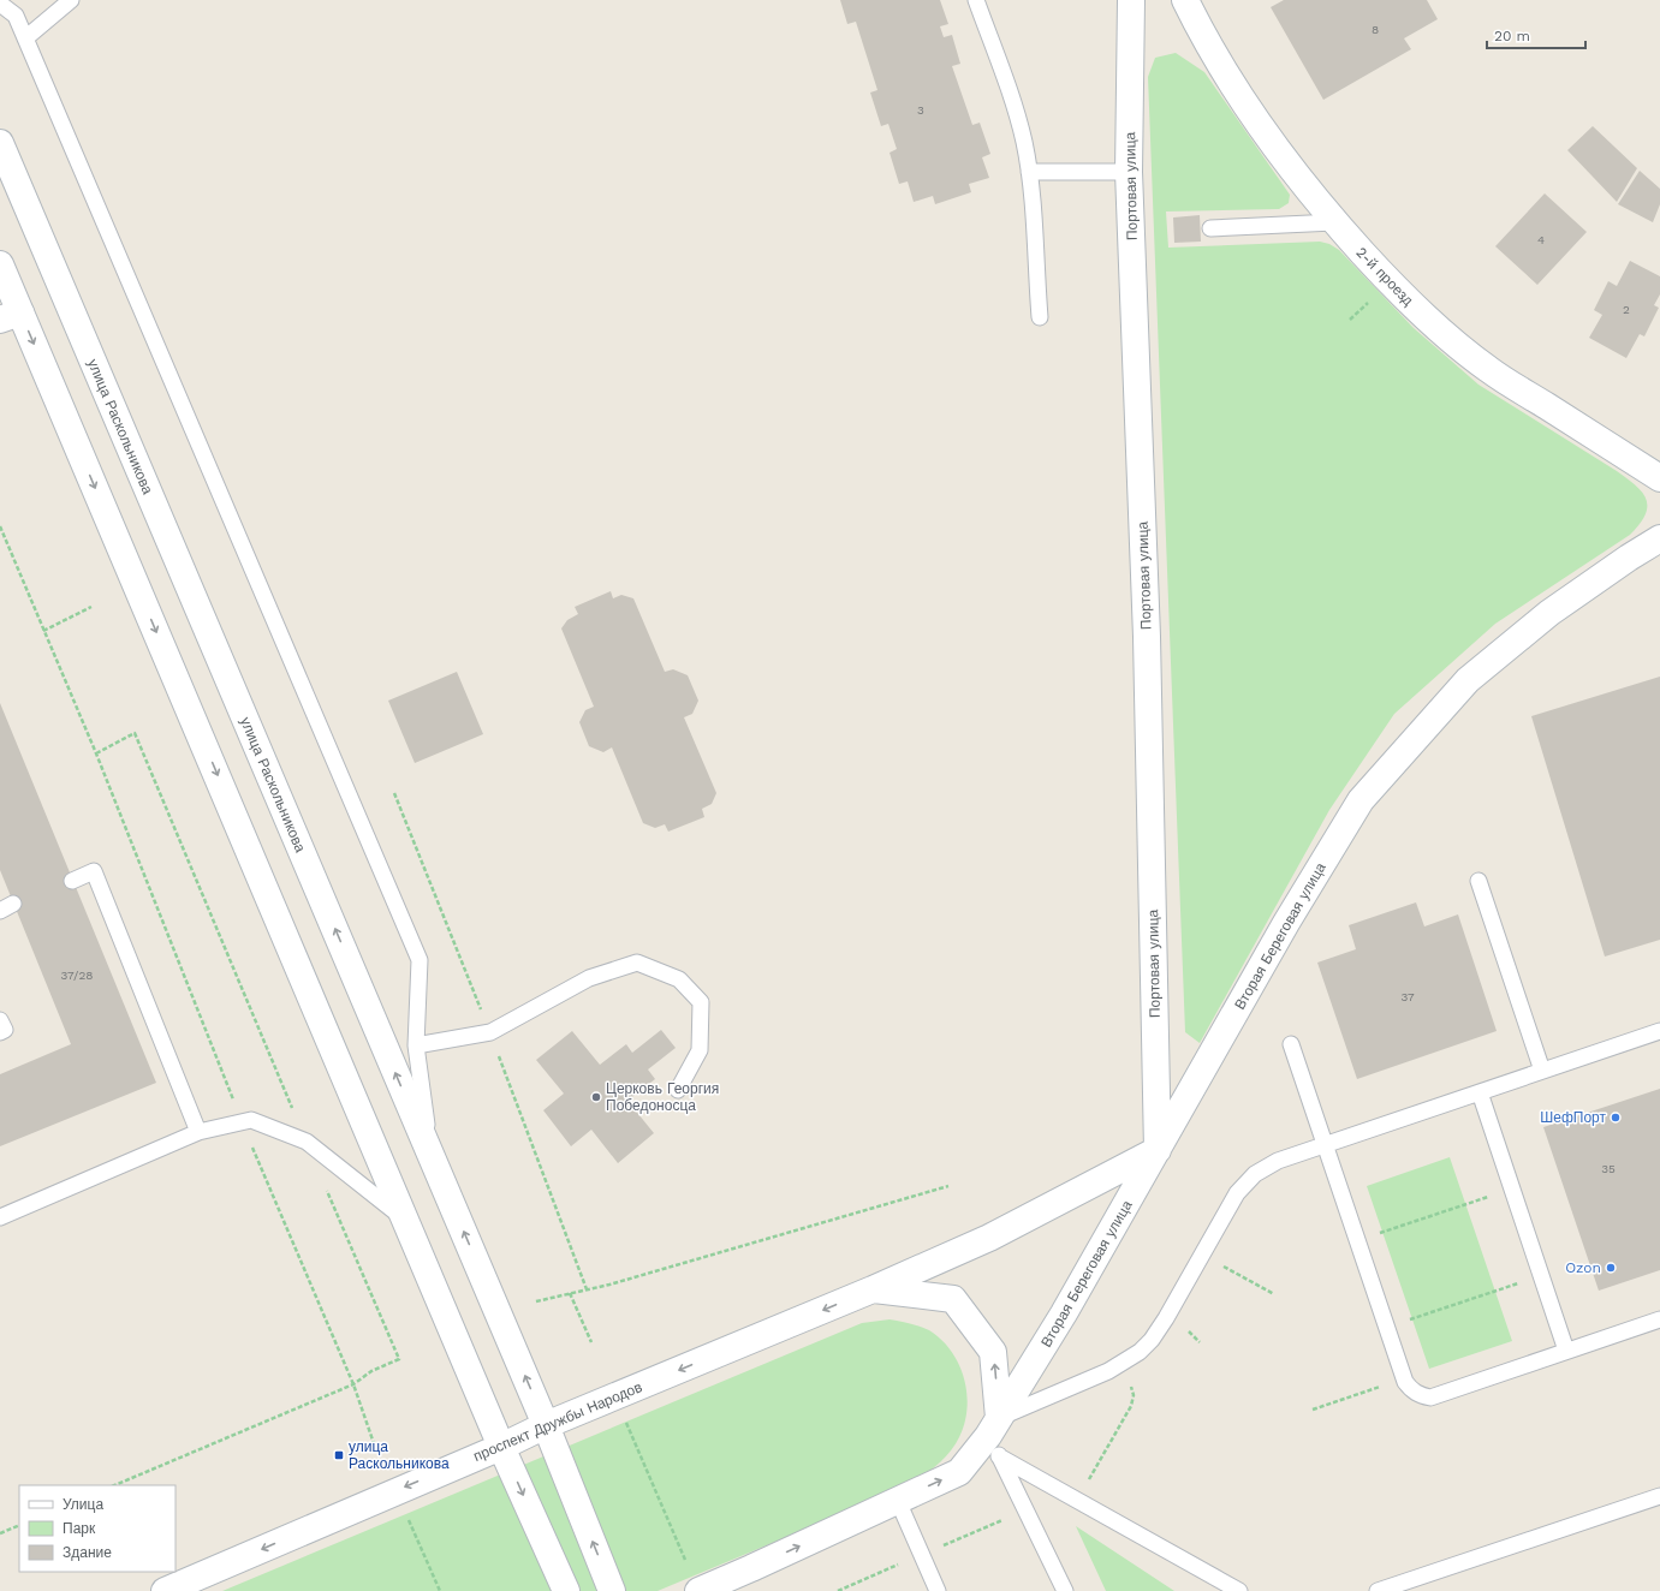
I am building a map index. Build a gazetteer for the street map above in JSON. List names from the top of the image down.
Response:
{
  "streets": {
    "street": [
      "Портовая улица",
      "2-й проезд",
      "улица Раскольникова",
      "Вторая Береговая улица",
      "проспект Дружбы Народов"
    ]
  },
  "crossings": [
    ["Портовая улица", "Вторая Береговая улица"],
    ["Портовая улица", "проспект Дружбы Народов"],
    ["улица Раскольникова", "проспект Дружбы Народов"],
    ["Вторая Береговая улица", "проспект Дружбы Народов"]
  ],
  "places": {
    "other": ["Церковь Георгия Победоносца", "ШефПорт", "Ozon"],
    "transit": ["улица Раскольникова"]
  },
  "house_numbers": [
    "8",
    "3",
    "4",
    "2",
    "37/28",
    "37",
    "35"
  ],
  "legend": ["Улица", "Парк", "Здание"],
  "scale_bar": "20 m"
}
